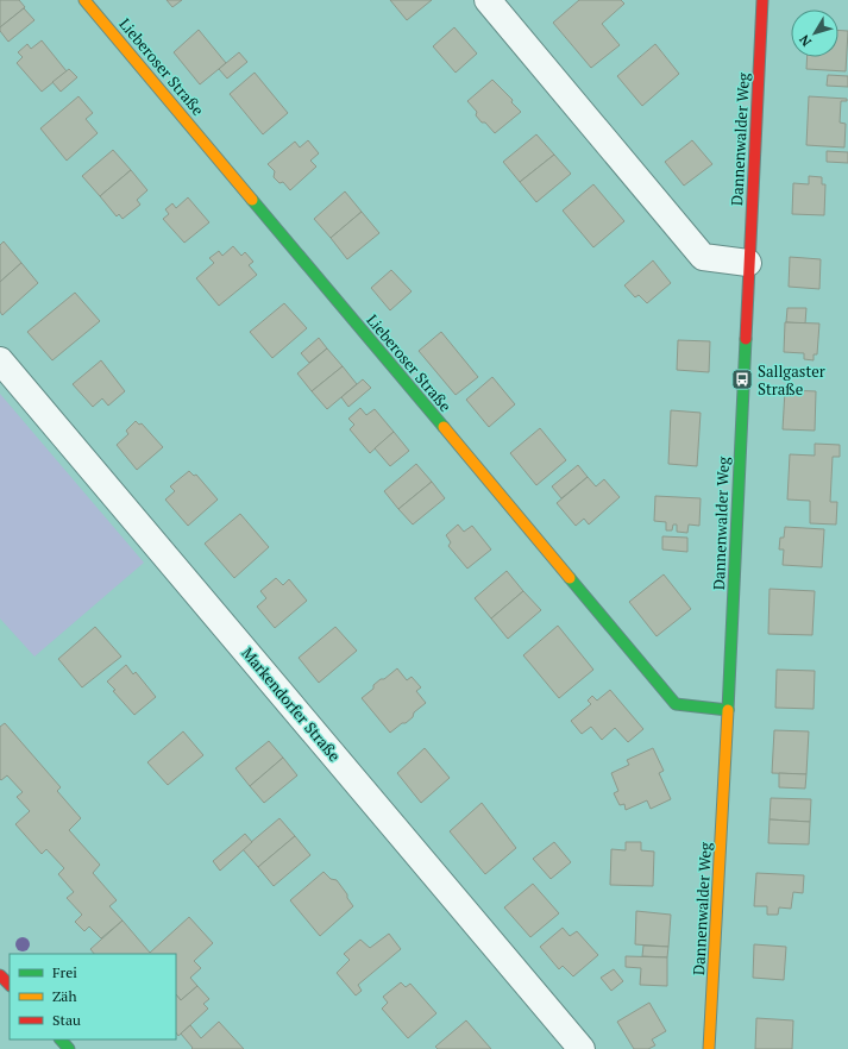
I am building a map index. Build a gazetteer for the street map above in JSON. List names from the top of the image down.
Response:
{
  "streets": {
    "street": ["Lieberoser Straße", "Dannenwalder Weg", "Markendorfer Straße"]
  },
  "crossings": [
    ["Lieberoser Straße", "Dannenwalder Weg"]
  ],
  "places": {
    "bus stop": ["Sallgaster Straße"]
  },
  "legend": ["Frei", "Zäh", "Stau"],
  "north": "bottom left"
}
